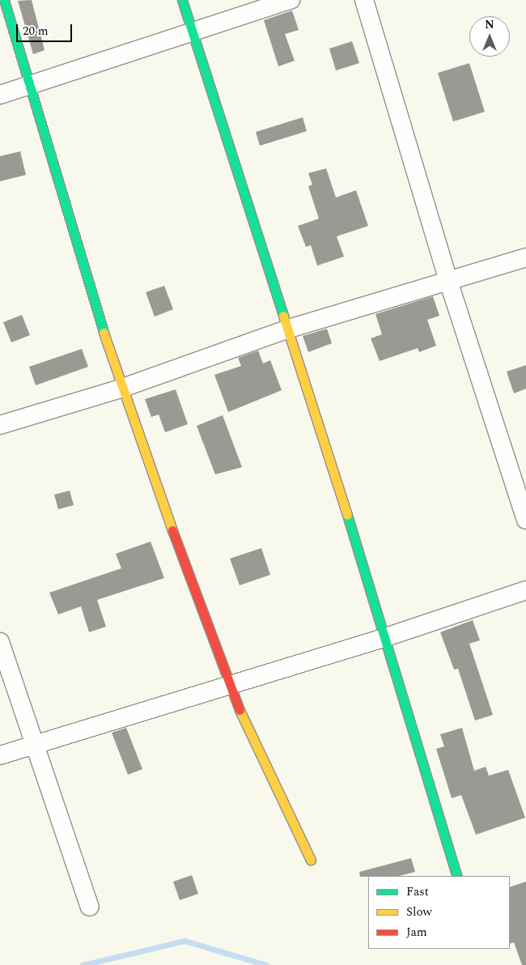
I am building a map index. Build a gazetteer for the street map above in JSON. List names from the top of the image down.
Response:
{
  "legend": ["Fast", "Slow", "Jam"],
  "scale_bar": "20 m",
  "north": "top"
}
